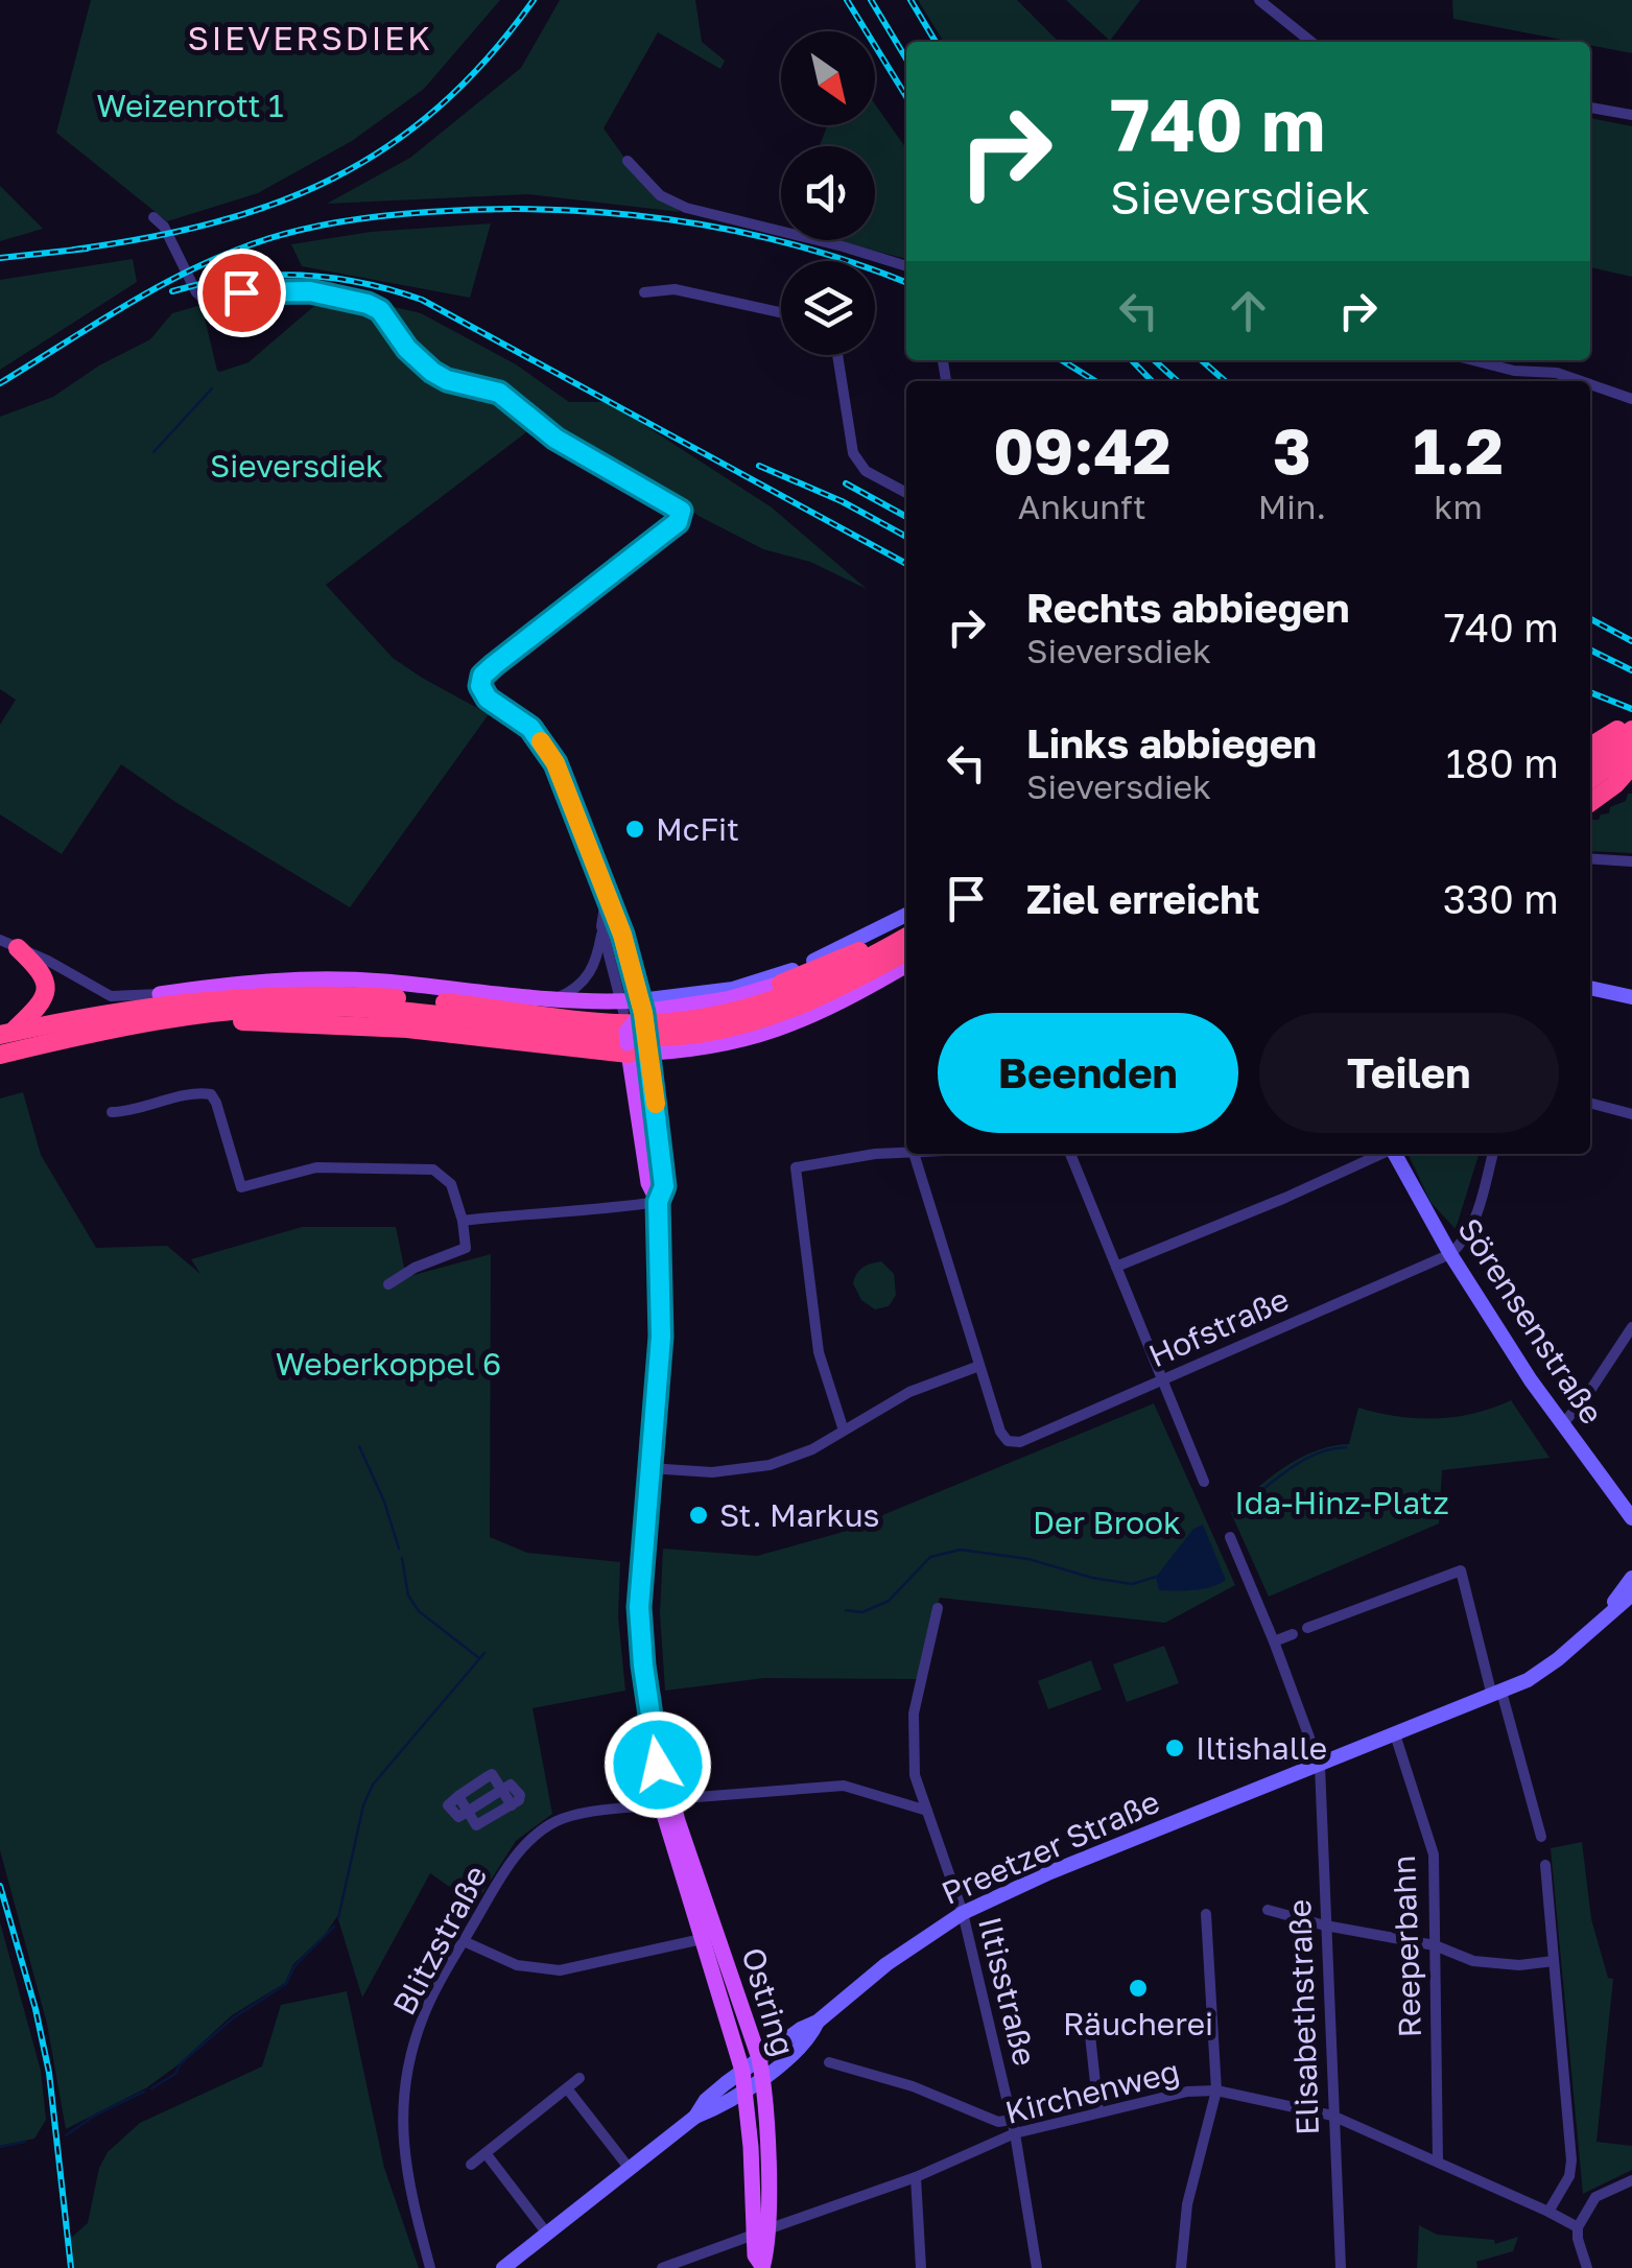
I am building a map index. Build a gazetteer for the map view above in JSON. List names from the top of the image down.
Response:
{
  "streets": {
    "main road": ["Sörensenstraße", "Preetzer Straße", "Ostring"],
    "street": [
      "Hofstraße",
      "Blitzstraße",
      "Reeperbahn",
      "Iltisstraße",
      "Elisabethstraße",
      "Kirchenweg"
    ]
  },
  "crossings": [
    ["Sörensenstraße", "Hofstraße"],
    ["Preetzer Straße", "Reeperbahn"],
    ["Preetzer Straße", "Iltisstraße"],
    ["Preetzer Straße", "Ostring"],
    ["Preetzer Straße", "Elisabethstraße"],
    ["Blitzstraße", "Iltisstraße"],
    ["Blitzstraße", "Ostring"],
    ["Reeperbahn", "Kirchenweg"],
    ["Iltisstraße", "Kirchenweg"],
    ["Ostring", "Kirchenweg"],
    ["Elisabethstraße", "Kirchenweg"]
  ],
  "districts": ["SIEVERSDIEK"],
  "parks": [
    "Weizenrott 1",
    "Sieversdiek",
    "Weberkoppel 6",
    "Ida-Hinz-Platz",
    "Der Brook"
  ],
  "places": [
    "McFit",
    "St. Markus",
    "Iltishalle",
    "Räucherei"
  ],
  "north": "bottom right",
  "page": {
    "turn": ["740 m", "Sieversdiek"],
    "eta": [
      "09:42",
      "Ankunft",
      "3",
      "Min.",
      "1.2",
      "km"
    ],
    "list": [
      {
        "name": "Rechts abbiegen",
        "note": "Sieversdiek",
        "value": "740 m"
      },
      {
        "name": "Links abbiegen",
        "note": "Sieversdiek",
        "value": "180 m"
      },
      {
        "name": "Ziel erreicht",
        "value": "330 m"
      }
    ],
    "buttons": ["Beenden", "Teilen"]
  }
}
